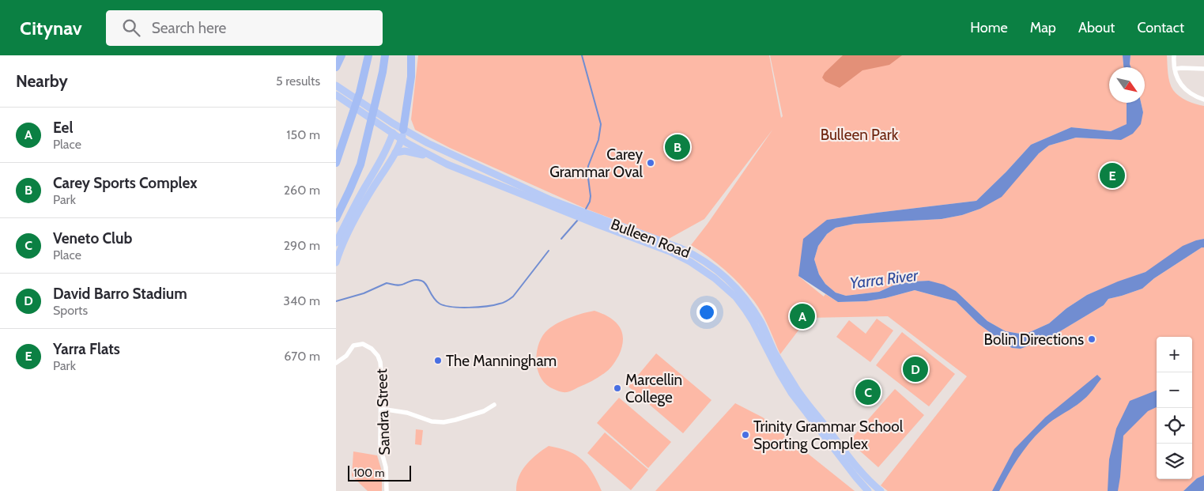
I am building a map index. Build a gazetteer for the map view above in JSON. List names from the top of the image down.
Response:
{
  "streets": {
    "highway": ["Bulleen Road"],
    "street": ["Sandra Street"]
  },
  "water": ["Yarra River"],
  "parks": ["Bulleen Park"],
  "places": [
    "Carey Grammar Oval",
    "Bolin Directions",
    "The Manningham",
    "Marcellin College",
    "Trinity Grammar School Sporting Complex"
  ],
  "scale_bar": "100 m",
  "north": "bottom right",
  "page": {
    "header": "Citynav",
    "search": "Search here",
    "nav": [
      "Home",
      "Map",
      "About",
      "Contact"
    ],
    "heading": ["Nearby", "5 results"],
    "list": [
      {
        "mark": "A",
        "name": "Eel",
        "note": "Place",
        "value": "150 m"
      },
      {
        "mark": "B",
        "name": "Carey Sports Complex",
        "note": "Park",
        "value": "260 m"
      },
      {
        "mark": "C",
        "name": "Veneto Club",
        "note": "Place",
        "value": "290 m"
      },
      {
        "mark": "D",
        "name": "David Barro Stadium",
        "note": "Sports",
        "value": "340 m"
      },
      {
        "mark": "E",
        "name": "Yarra Flats",
        "note": "Park",
        "value": "670 m"
      }
    ],
    "pins": [
      "B",
      "E",
      "A",
      "D",
      "C"
    ],
    "map_buttons": ["+", "−"],
    "scale": "100 m"
  }
}
